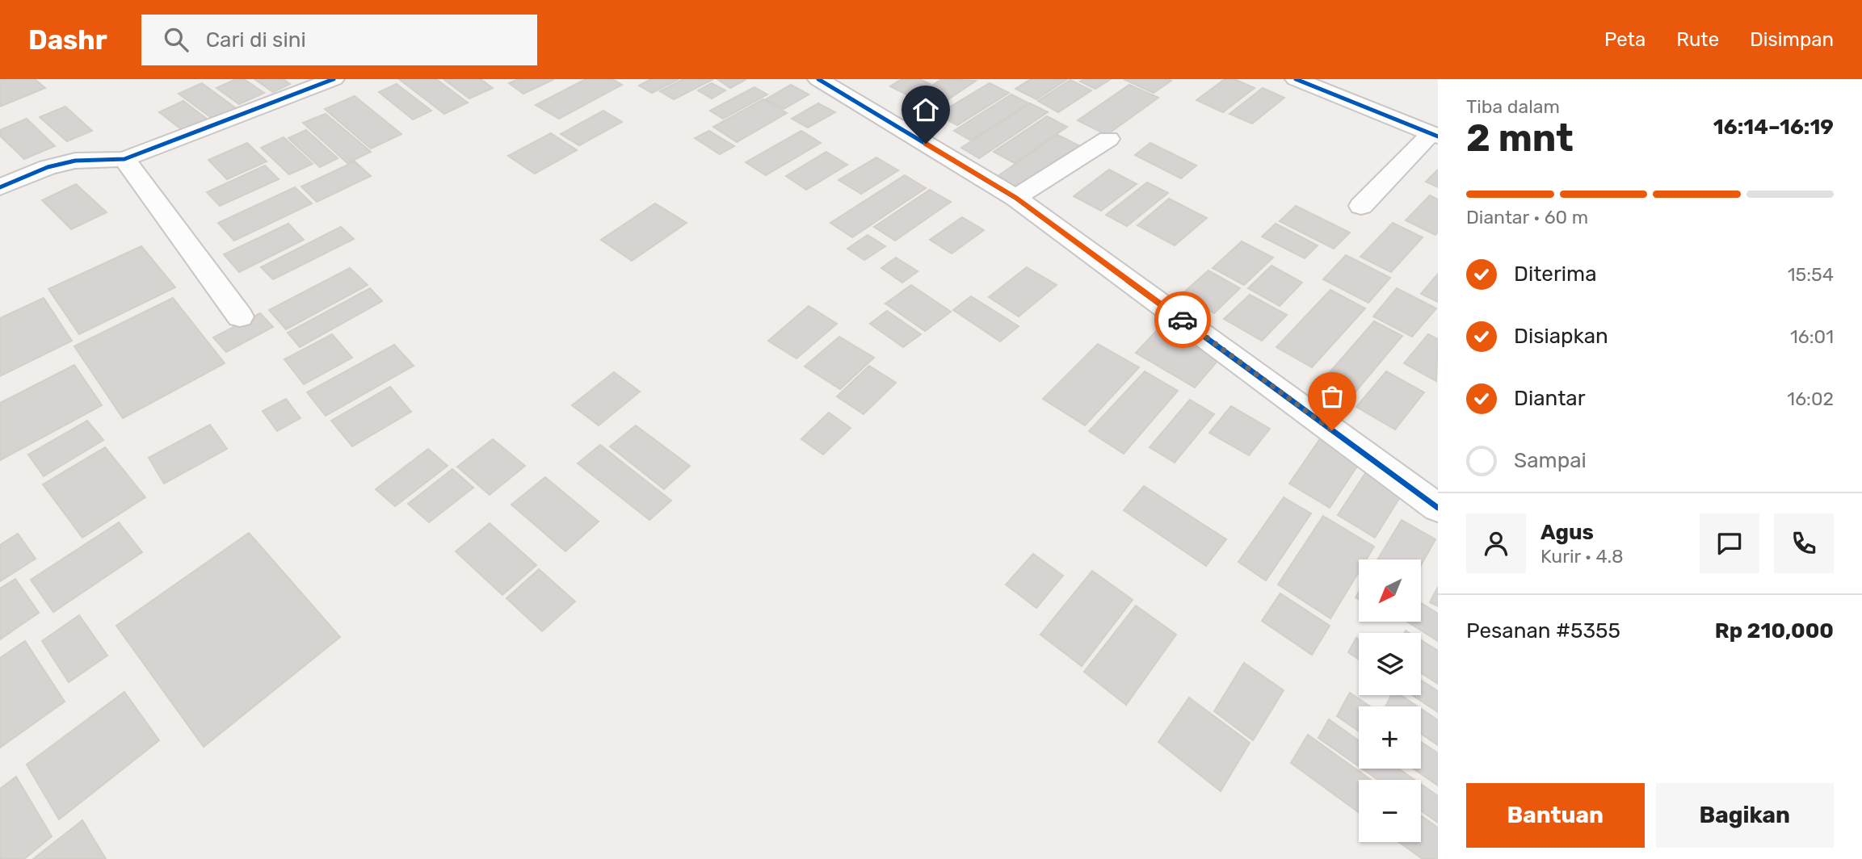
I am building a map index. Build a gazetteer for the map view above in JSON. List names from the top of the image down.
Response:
{
  "north": "bottom left",
  "page": {
    "header": "Dashr",
    "search": "Cari di sini",
    "nav": ["Peta", "Rute", "Disimpan"],
    "heading": ["2 mnt", "Tiba dalam", "16:14–16:19"],
    "panel": [
      "Agus",
      "Kurir · 4.8",
      "Pesanan #5355",
      "Rp 210,000"
    ],
    "bar": "Diantar · 60 m",
    "list": [
      ["Diterima", "15:54"],
      ["Disiapkan", "16:01"],
      ["Diantar", "16:02"],
      "Sampai"
    ],
    "map_buttons": ["+", "−"],
    "buttons": ["Bantuan", "Bagikan"]
  }
}
